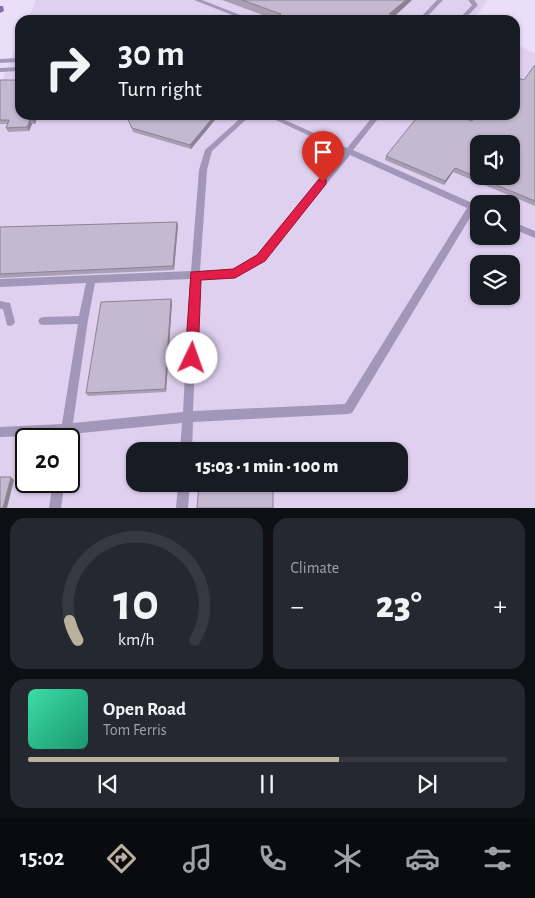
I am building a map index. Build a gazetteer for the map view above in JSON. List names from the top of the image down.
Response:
{
  "page": {
    "turn": ["30 m", "Turn right"],
    "limit": "20",
    "trip": "15:03 · 1 min · 100 m",
    "tile": "Climate",
    "heat": ["−", "23°", "+"],
    "song": ["Open Road", "Tom Ferris"],
    "tabs": "15:02",
    "gauge": ["10", "km/h"]
  }
}
